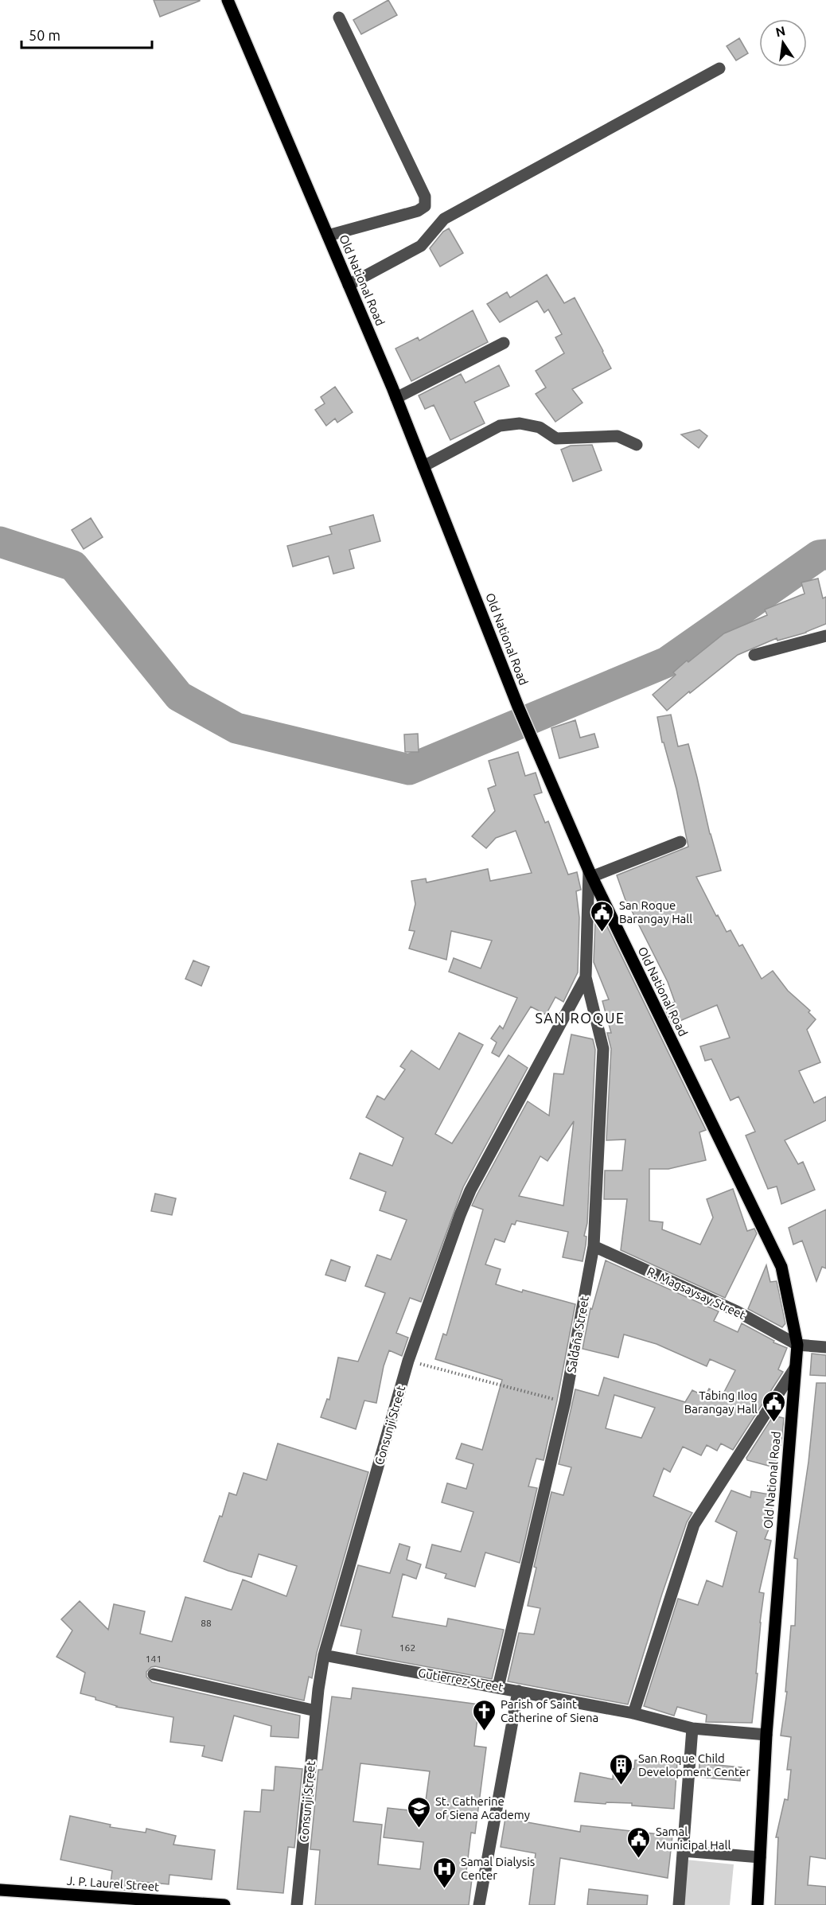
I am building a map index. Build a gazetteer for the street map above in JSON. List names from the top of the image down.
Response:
{
  "streets": {
    "main road": ["Old National Road", "J. P. Laurel Street"],
    "street": [
      "R. Magsaysay Street",
      "Saldaña Street",
      "Consunji Street",
      "Gutierrez Street"
    ]
  },
  "crossings": [
    ["Old National Road", "R. Magsaysay Street"],
    ["Old National Road", "Gutierrez Street"],
    ["R. Magsaysay Street", "Saldaña Street"],
    ["Saldaña Street", "Consunji Street"],
    ["Saldaña Street", "Gutierrez Street"],
    ["Consunji Street", "Gutierrez Street"]
  ],
  "districts": ["SAN ROQUE"],
  "places": {
    "public building": ["San Roque Barangay Hall", "Tabing Ilog Barangay Hall", "Samal Municipal Hall"],
    "church": ["Parish of Saint Catherine of Siena"],
    "building": ["San Roque Child Development Center"],
    "school or university": ["St. Catherine of Siena Academy"],
    "hospital": ["Samal Dialysis Center"]
  },
  "house_numbers": ["88", "162", "141"],
  "scale_bar": "50 m",
  "north": "top"
}
